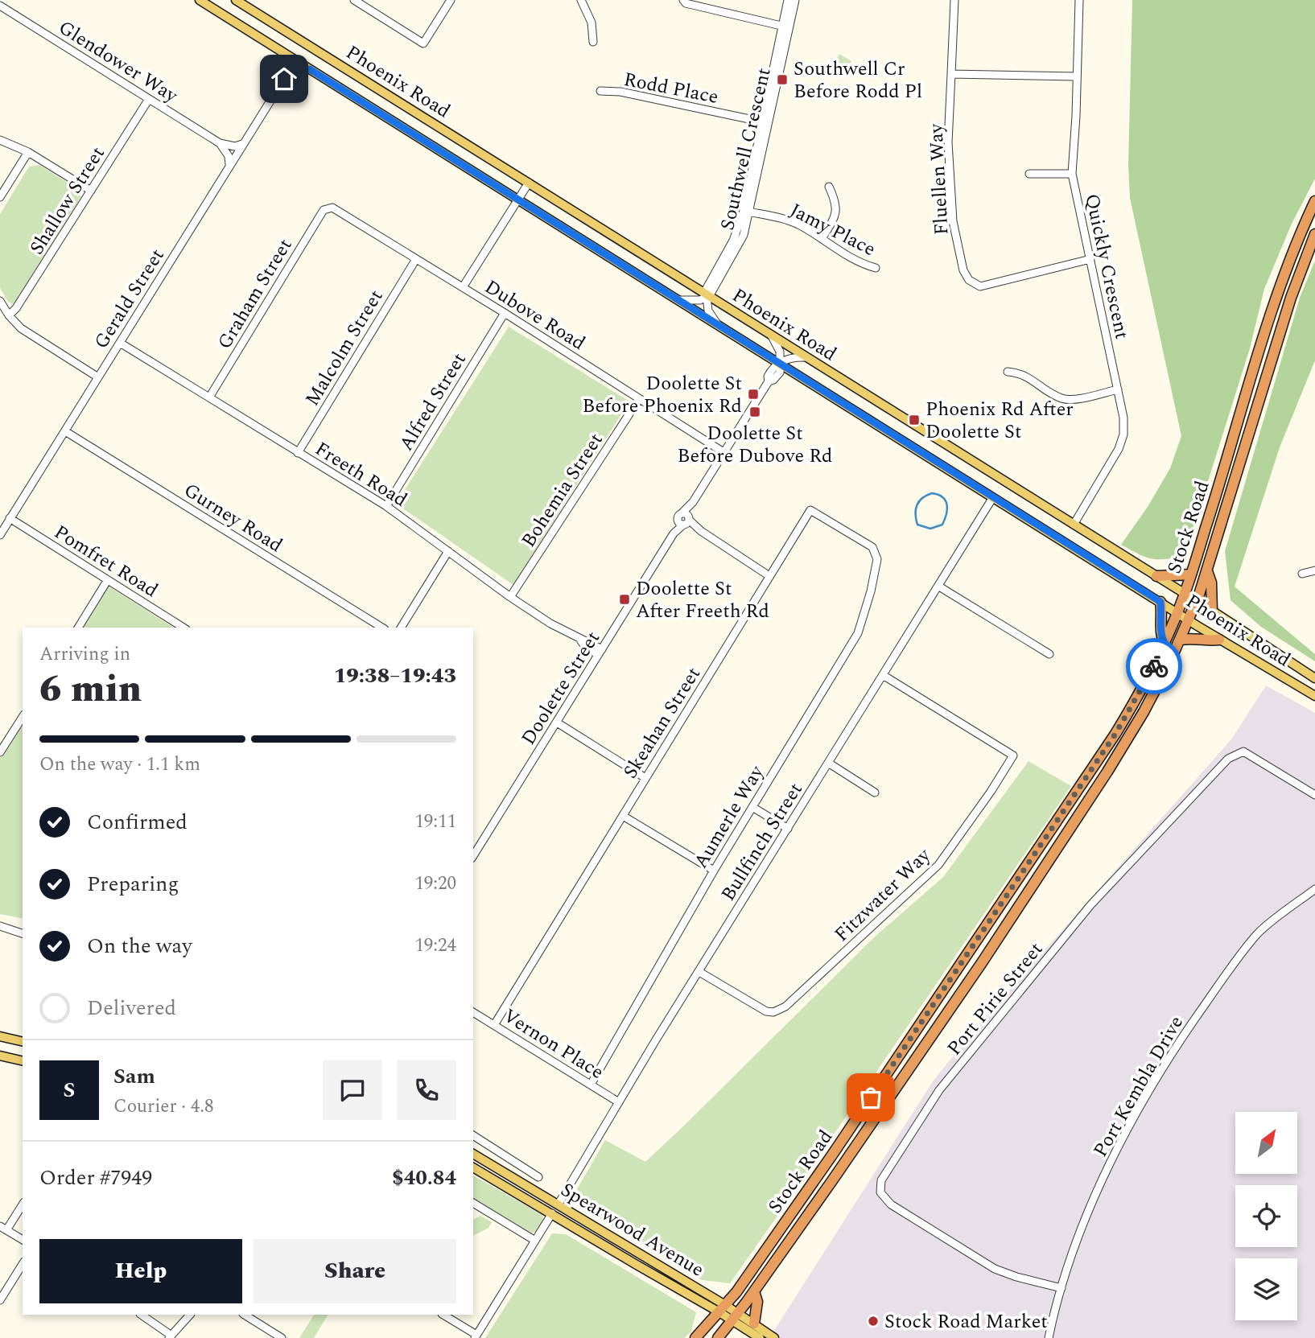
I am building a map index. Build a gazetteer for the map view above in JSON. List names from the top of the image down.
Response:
{
  "streets": {
    "highway": ["Stock Road"],
    "main road": ["Phoenix Road", "Spearwood Avenue"],
    "street": [
      "Glendower Way",
      "Rodd Place",
      "Southwell Crescent",
      "Fluellen Way",
      "Shallow Street",
      "Jamy Place",
      "Quickly Crescent",
      "Graham Street",
      "Gerald Street",
      "Dubove Road",
      "Malcolm Street",
      "Alfred Street",
      "Freeth Road",
      "Bohemia Street",
      "Gurney Road",
      "Pomfret Road",
      "Doolette Street",
      "Skeahan Street",
      "Aumerle Way",
      "Bullfinch Street",
      "Fitzwater Way",
      "Port Pirie Street",
      "Vernon Place",
      "Port Kembla Drive"
    ]
  },
  "crossings": [
    ["Glendower Way", "Shallow Street"],
    ["Glendower Way", "Gerald Street"],
    ["Phoenix Road", "Southwell Crescent"],
    ["Phoenix Road", "Quickly Crescent"],
    ["Phoenix Road", "Stock Road"],
    ["Phoenix Road", "Doolette Street"],
    ["Phoenix Road", "Bullfinch Street"],
    ["Rodd Place", "Southwell Crescent"],
    ["Southwell Crescent", "Jamy Place"],
    ["Fluellen Way", "Quickly Crescent"],
    ["Graham Street", "Dubove Road"],
    ["Graham Street", "Freeth Road"],
    ["Gerald Street", "Freeth Road"],
    ["Gerald Street", "Gurney Road"],
    ["Gerald Street", "Pomfret Road"],
    ["Dubove Road", "Malcolm Street"],
    ["Dubove Road", "Alfred Street"],
    ["Dubove Road", "Bohemia Street"],
    ["Dubove Road", "Doolette Street"],
    ["Malcolm Street", "Freeth Road"],
    ["Alfred Street", "Freeth Road"],
    ["Freeth Road", "Bohemia Street"],
    ["Freeth Road", "Doolette Street"],
    ["Stock Road", "Spearwood Avenue"],
    ["Skeahan Street", "Aumerle Way"],
    ["Skeahan Street", "Vernon Place"],
    ["Aumerle Way", "Vernon Place"],
    ["Bullfinch Street", "Fitzwater Way"],
    ["Bullfinch Street", "Vernon Place"],
    ["Bullfinch Street", "Spearwood Avenue"],
    ["Port Pirie Street", "Port Kembla Drive"]
  ],
  "places": {
    "transit": [
      "Southwell Cr Before Rodd Pl",
      "Doolette St Before Phoenix Rd",
      "Doolette St Before Dubove Rd",
      "Phoenix Rd After Doolette St",
      "Doolette St After Freeth Rd"
    ],
    "other": ["Stock Road Market"]
  },
  "north": "top right",
  "page": {
    "heading": ["6 min", "Arriving in", "19:38–19:43"],
    "panel": [
      "Sam",
      "Courier · 4.8",
      "Order #7949",
      "$40.84"
    ],
    "bar": "On the way · 1.1 km",
    "list": [
      ["Confirmed", "19:11"],
      ["Preparing", "19:20"],
      ["On the way", "19:24"],
      "Delivered"
    ],
    "round": "S",
    "buttons": ["Help", "Share"]
  }
}
